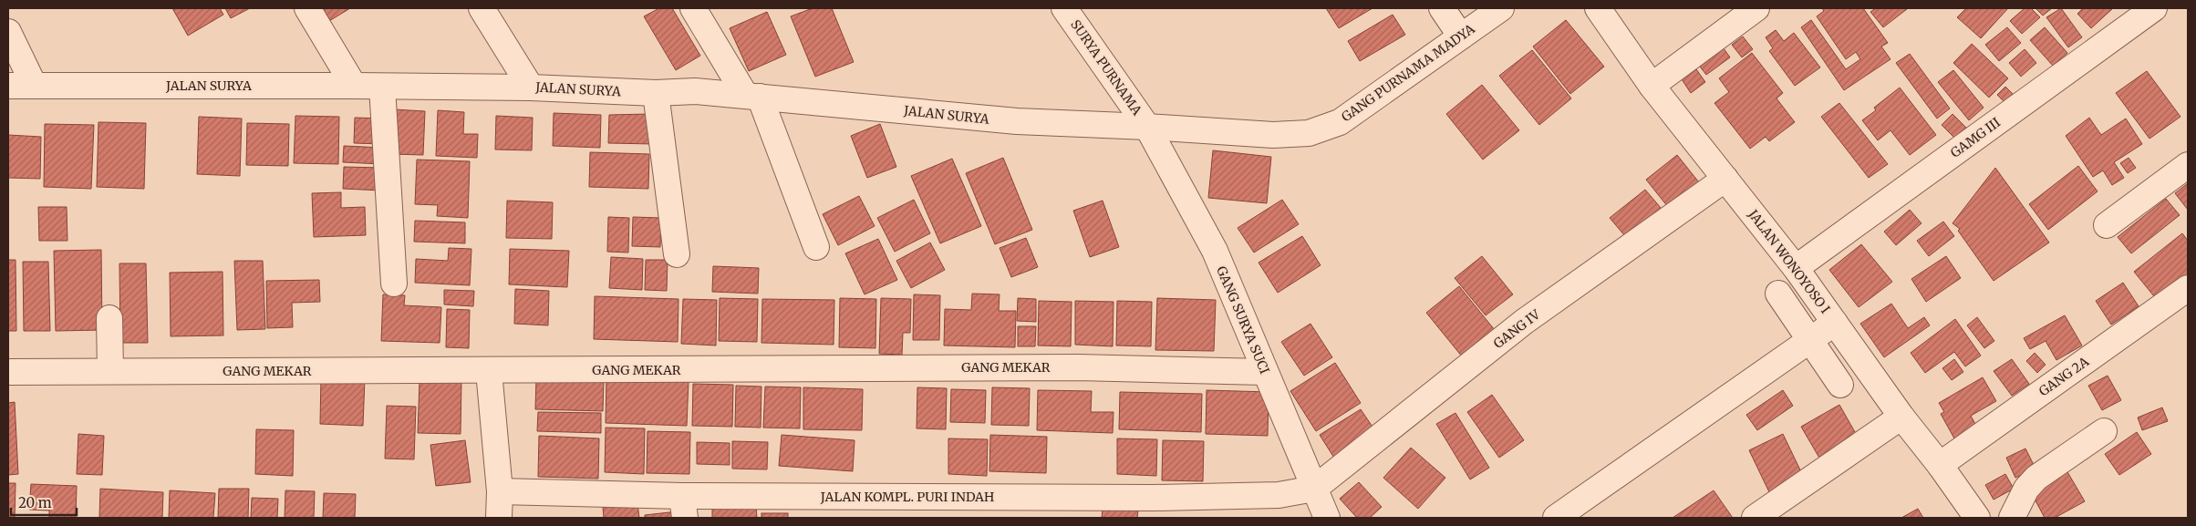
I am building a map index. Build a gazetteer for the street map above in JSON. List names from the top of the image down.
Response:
{
  "streets": {
    "street": [
      "SURYA PURNAMA",
      "GANG PURNAMA MADYA",
      "JALAN SURYA",
      "GAMG III",
      "JALAN WONOYOSO I",
      "GANG SURYA SUCI",
      "GANG IV",
      "GANG MEKAR",
      "GANG 2A",
      "JALAN KOMPL. PURI INDAH"
    ]
  },
  "crossings": [
    ["SURYA PURNAMA", "GANG PURNAMA MADYA"],
    ["SURYA PURNAMA", "JALAN SURYA"],
    ["SURYA PURNAMA", "GANG SURYA SUCI"],
    ["GANG PURNAMA MADYA", "JALAN SURYA"],
    ["GANG PURNAMA MADYA", "GANG SURYA SUCI"],
    ["JALAN SURYA", "GANG SURYA SUCI"],
    ["GAMG III", "JALAN WONOYOSO I"],
    ["JALAN WONOYOSO I", "GANG IV"],
    ["JALAN WONOYOSO I", "GANG 2A"],
    ["GANG SURYA SUCI", "GANG IV"],
    ["GANG SURYA SUCI", "GANG MEKAR"],
    ["GANG SURYA SUCI", "JALAN KOMPL. PURI INDAH"],
    ["GANG IV", "JALAN KOMPL. PURI INDAH"]
  ],
  "scale_bar": "20 m"
}
